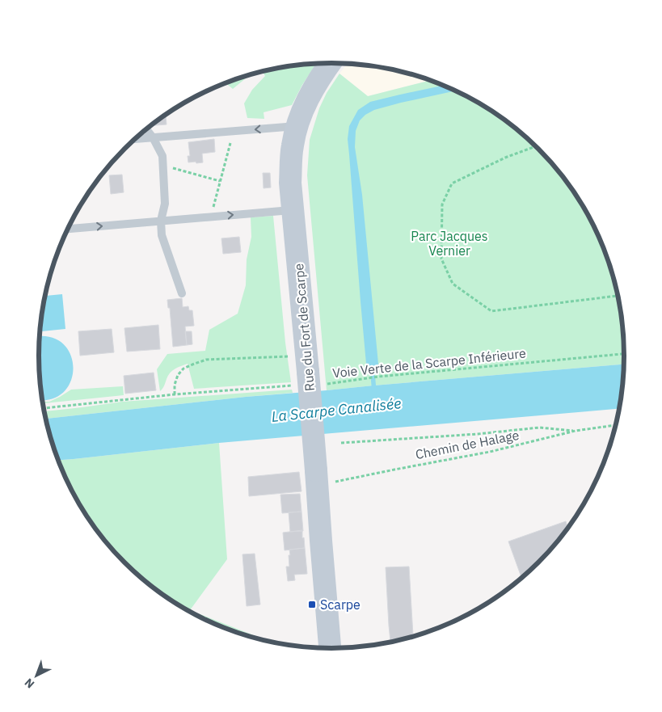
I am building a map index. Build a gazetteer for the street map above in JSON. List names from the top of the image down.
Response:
{
  "streets": {
    "main road": ["Rue du Fort de Scarpe"],
    "path": ["Voie Verte de la Scarpe Inférieure", "Chemin de Halage"]
  },
  "crossings": [
    ["Rue du Fort de Scarpe", "Chemin de Halage"]
  ],
  "water": ["La Scarpe Canalisée"],
  "parks": ["Parc Jacques Vernier"],
  "places": {
    "transit": ["Scarpe"]
  },
  "north": "bottom left"
}
